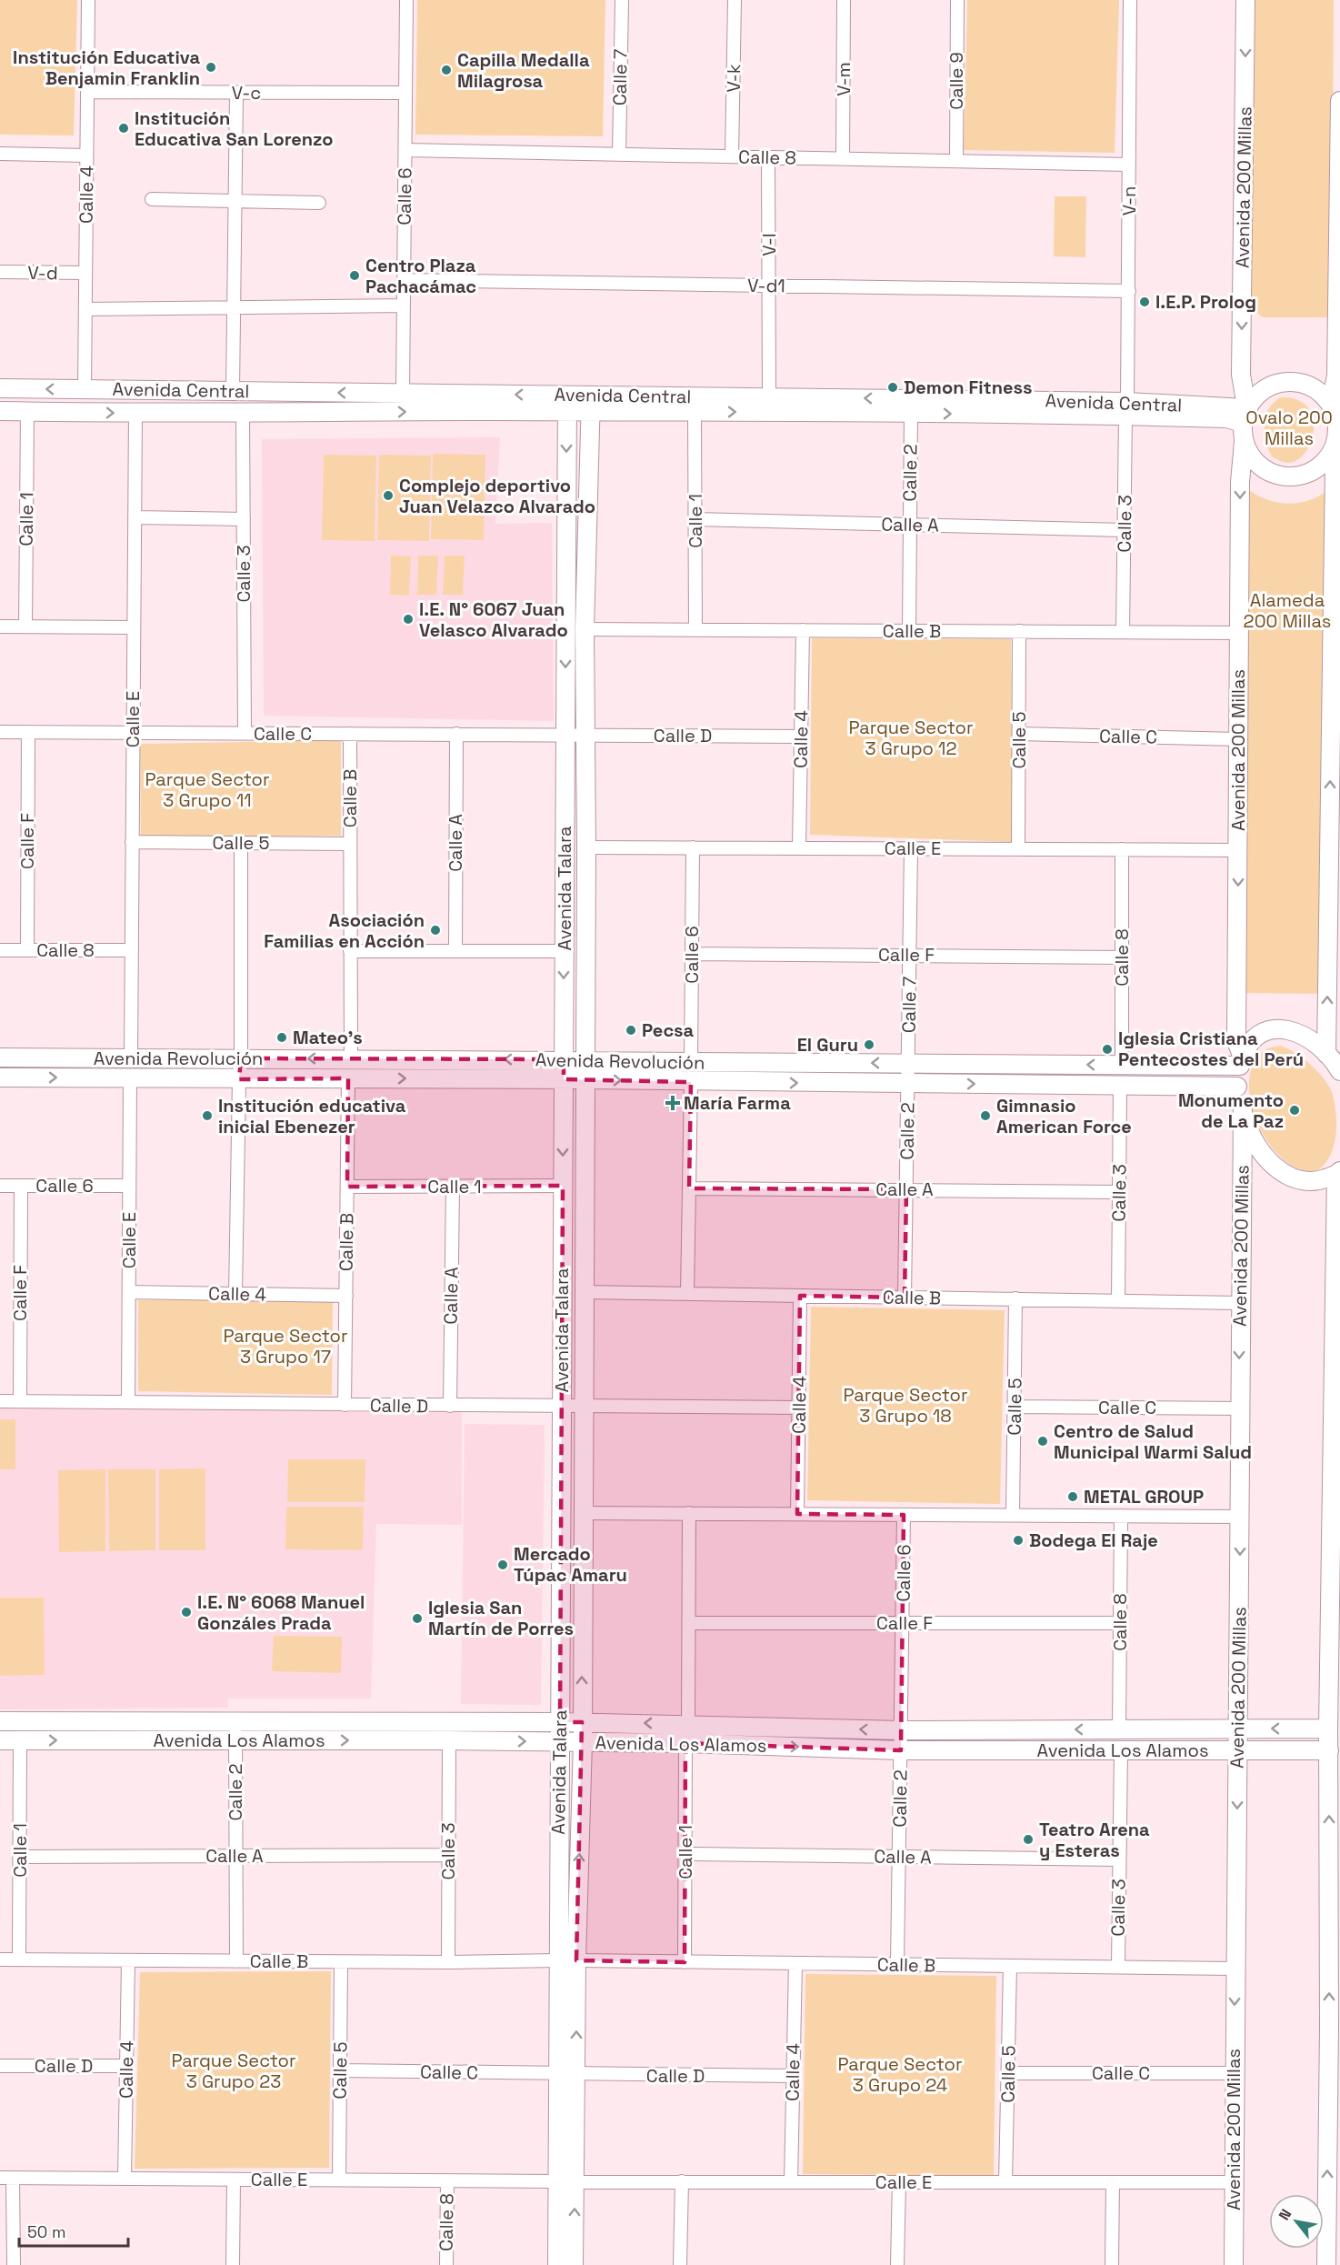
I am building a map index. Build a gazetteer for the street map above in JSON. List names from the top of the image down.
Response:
{
  "streets": {
    "street": [
      "Calle 7",
      "V-k",
      "V-m",
      "Calle 9",
      "V-c",
      "Calle 8",
      "Avenida 200 Millas",
      "Calle 4",
      "Calle 6",
      "V-n",
      "V-I",
      "V-d",
      "V-d1",
      "Avenida Central",
      "Calle 2",
      "Calle 1",
      "Calle 3",
      "Calle A",
      "Calle B",
      "Calle E",
      "Calle C",
      "Calle D",
      "Calle 5",
      "Calle F",
      "Avenida Talara",
      "Avenida Revolución",
      "Avenida Los Alamos"
    ]
  },
  "crossings": [
    ["Calle 7", "Calle 8"],
    ["Calle 7", "Calle 2"],
    ["Calle 7", "Calle E"],
    ["Calle 7", "Calle F"],
    ["Calle 7", "Avenida Revolución"],
    ["V-k", "Calle 8"],
    ["V-m", "Calle 8"],
    ["Calle 9", "Calle 8"],
    ["V-c", "Calle 4"],
    ["V-c", "Calle 6"],
    ["Calle 8", "Calle 6"],
    ["Calle 8", "V-n"],
    ["Calle 8", "V-I"],
    ["Calle 8", "Calle E"],
    ["Calle 8", "Calle F"],
    ["Calle 8", "Avenida Revolución"],
    ["Calle 8", "Avenida Los Alamos"],
    ["Avenida 200 Millas", "Avenida Central"],
    ["Avenida 200 Millas", "Calle B"],
    ["Avenida 200 Millas", "Calle E"],
    ["Avenida 200 Millas", "Calle C"],
    ["Avenida 200 Millas", "Avenida Revolución"],
    ["Avenida 200 Millas", "Avenida Los Alamos"],
    ["Calle 4", "V-d"],
    ["Calle 4", "Avenida Central"],
    ["Calle 4", "Calle B"],
    ["Calle 4", "Calle E"],
    ["Calle 4", "Calle D"],
    ["Calle 6", "V-d1"],
    ["Calle 6", "Avenida Central"],
    ["Calle 6", "Calle 2"],
    ["Calle 6", "Calle E"],
    ["Calle 6", "Calle F"],
    ["Calle 6", "Avenida Revolución"],
    ["Calle 6", "Avenida Los Alamos"],
    ["V-n", "V-d1"],
    ["V-n", "Avenida Central"],
    ["V-n", "Calle 3"],
    ["V-I", "V-d1"],
    ["V-I", "Avenida Central"],
    ["Avenida Central", "Calle 2"],
    ["Avenida Central", "Calle 1"],
    ["Avenida Central", "Calle 3"],
    ["Avenida Central", "Calle E"],
    ["Avenida Central", "Avenida Talara"],
    ["Calle 2", "Calle A"],
    ["Calle 2", "Calle B"],
    ["Calle 2", "Avenida Revolución"],
    ["Calle 2", "Avenida Los Alamos"],
    ["Calle 1", "Calle A"],
    ["Calle 1", "Calle B"],
    ["Calle 1", "Avenida Talara"],
    ["Calle 1", "Avenida Los Alamos"],
    ["Calle 3", "Calle A"],
    ["Calle 3", "Calle B"],
    ["Calle 3", "Calle C"],
    ["Calle 3", "Avenida Revolución"],
    ["Calle 3", "Avenida Los Alamos"],
    ["Calle A", "Calle C"],
    ["Calle A", "Calle D"],
    ["Calle B", "Calle C"],
    ["Calle B", "Calle D"],
    ["Calle B", "Calle 5"],
    ["Calle B", "Avenida Talara"],
    ["Calle B", "Avenida Revolución"],
    ["Calle E", "Calle C"],
    ["Calle E", "Calle D"],
    ["Calle E", "Calle 5"],
    ["Calle E", "Avenida Talara"],
    ["Calle E", "Avenida Revolución"],
    ["Calle C", "Calle D"],
    ["Calle C", "Calle 5"],
    ["Calle C", "Calle F"],
    ["Calle C", "Avenida Talara"],
    ["Calle D", "Calle F"],
    ["Calle D", "Avenida Talara"],
    ["Avenida Talara", "Avenida Revolución"],
    ["Avenida Talara", "Avenida Los Alamos"]
  ],
  "parks": [
    "Ovalo 200 Millas",
    "Alameda 200 Millas",
    "Parque Sector 3 Grupo 12",
    "Parque Sector 3 Grupo 11",
    "Parque Sector 3 Grupo 17",
    "Parque Sector 3 Grupo 18",
    "Parque Sector 3 Grupo 23",
    "Parque Sector 3 Grupo 24"
  ],
  "places": {
    "other": [
      "Institución Educativa Benjamin Franklin",
      "Capilla Medalla Milagrosa",
      "Institución Educativa San Lorenzo",
      "Centro Plaza Pachacámac",
      "I.E.P. Prolog",
      "Demon Fitness",
      "Complejo deportivo Juan Velazco Alvarado",
      "I.E. N° 6067 Juan Velasco Alvarado",
      "Asociación Familias en Acción",
      "Pecsa",
      "Mateo's",
      "El Guru",
      "Iglesia Cristiana Pentecostes del Perú",
      "Monumento de La Paz",
      "Institución educativa inicial Ebenezer",
      "Gimnasio American Force",
      "Centro de Salud Municipal Warmi Salud",
      "METAL GROUP",
      "Bodega El Raje",
      "Mercado Túpac Amaru",
      "I.E. N° 6068 Manuel Gonzáles Prada",
      "Iglesia San Martín de Porres",
      "Teatro Arena y Esteras"
    ],
    "health": ["María Farma"]
  },
  "scale_bar": "50 m",
  "north": "top left"
}
